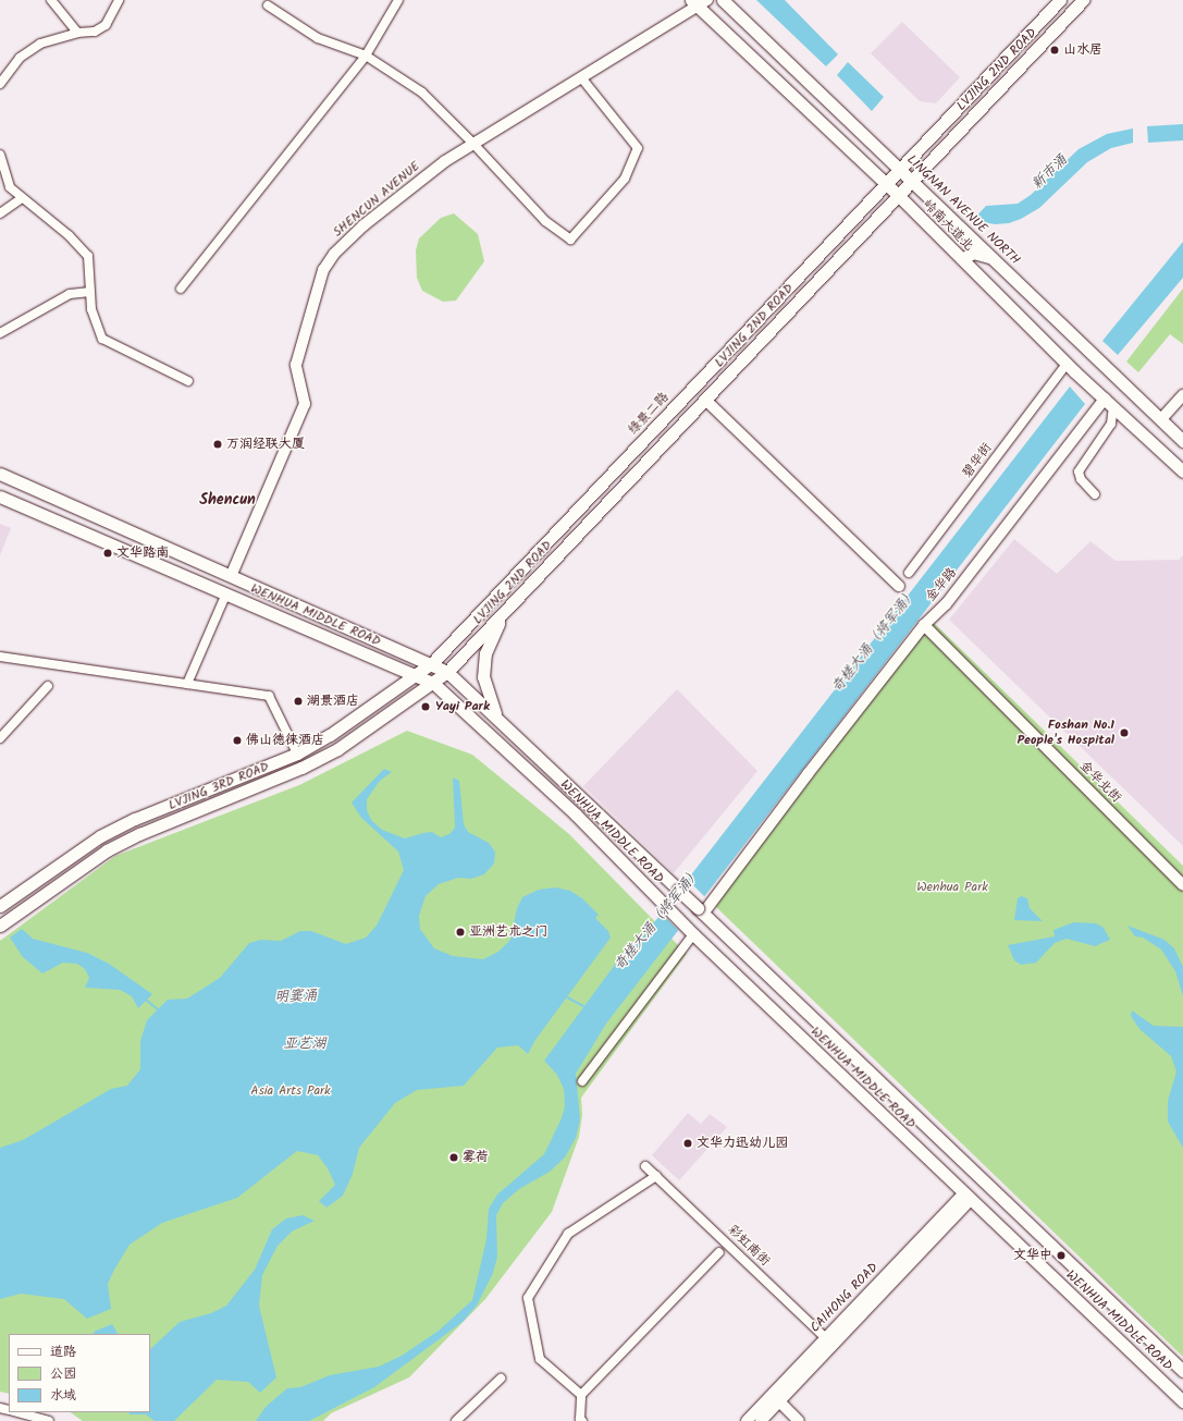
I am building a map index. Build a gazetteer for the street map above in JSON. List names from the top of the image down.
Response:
{
  "streets": {
    "main road": [
      "LVJING 2ND ROAD",
      "LINGNAN AVENUE NORTH",
      "岭南大道北",
      "绿景二路",
      "WENHUA MIDDLE ROAD",
      "LVJING 3RD ROAD"
    ],
    "street": [
      "SHENCUN AVENUE",
      "碧华街",
      "金华路",
      "金华北街",
      "彩虹南街",
      "CAIHONG ROAD"
    ]
  },
  "crossings": [
    ["LVJING 2ND ROAD", "LINGNAN AVENUE NORTH"],
    ["LVJING 2ND ROAD", "岭南大道北"],
    ["LVJING 2ND ROAD", "WENHUA MIDDLE ROAD"],
    ["LVJING 2ND ROAD", "LVJING 3RD ROAD"],
    ["SHENCUN AVENUE", "岭南大道北"],
    ["SHENCUN AVENUE", "WENHUA MIDDLE ROAD"],
    ["LINGNAN AVENUE NORTH", "绿景二路"],
    ["岭南大道北", "绿景二路"],
    ["岭南大道北", "碧华街"],
    ["岭南大道北", "金华路"],
    ["绿景二路", "WENHUA MIDDLE ROAD"],
    ["绿景二路", "LVJING 3RD ROAD"],
    ["金华路", "WENHUA MIDDLE ROAD"],
    ["金华路", "金华北街"],
    ["WENHUA MIDDLE ROAD", "LVJING 3RD ROAD"],
    ["WENHUA MIDDLE ROAD", "CAIHONG ROAD"],
    ["彩虹南街", "CAIHONG ROAD"]
  ],
  "districts": ["Shencun"],
  "water": [
    "新市涌",
    "奇槎大涌（将军涌）",
    "明窦涌",
    "亚艺湖"
  ],
  "parks": ["Wenhua Park", "Asia Arts Park"],
  "places": [
    "山水居",
    "万润经联大厦",
    "文华路南",
    "湖景酒店",
    "Yayi Park",
    "Foshan No.1 People's Hospital",
    "佛山德徕酒店",
    "亚洲艺术之门",
    "文华力迅幼儿园",
    "雾荷",
    "文华中"
  ],
  "legend": ["道路", "公园", "水域"]
}
